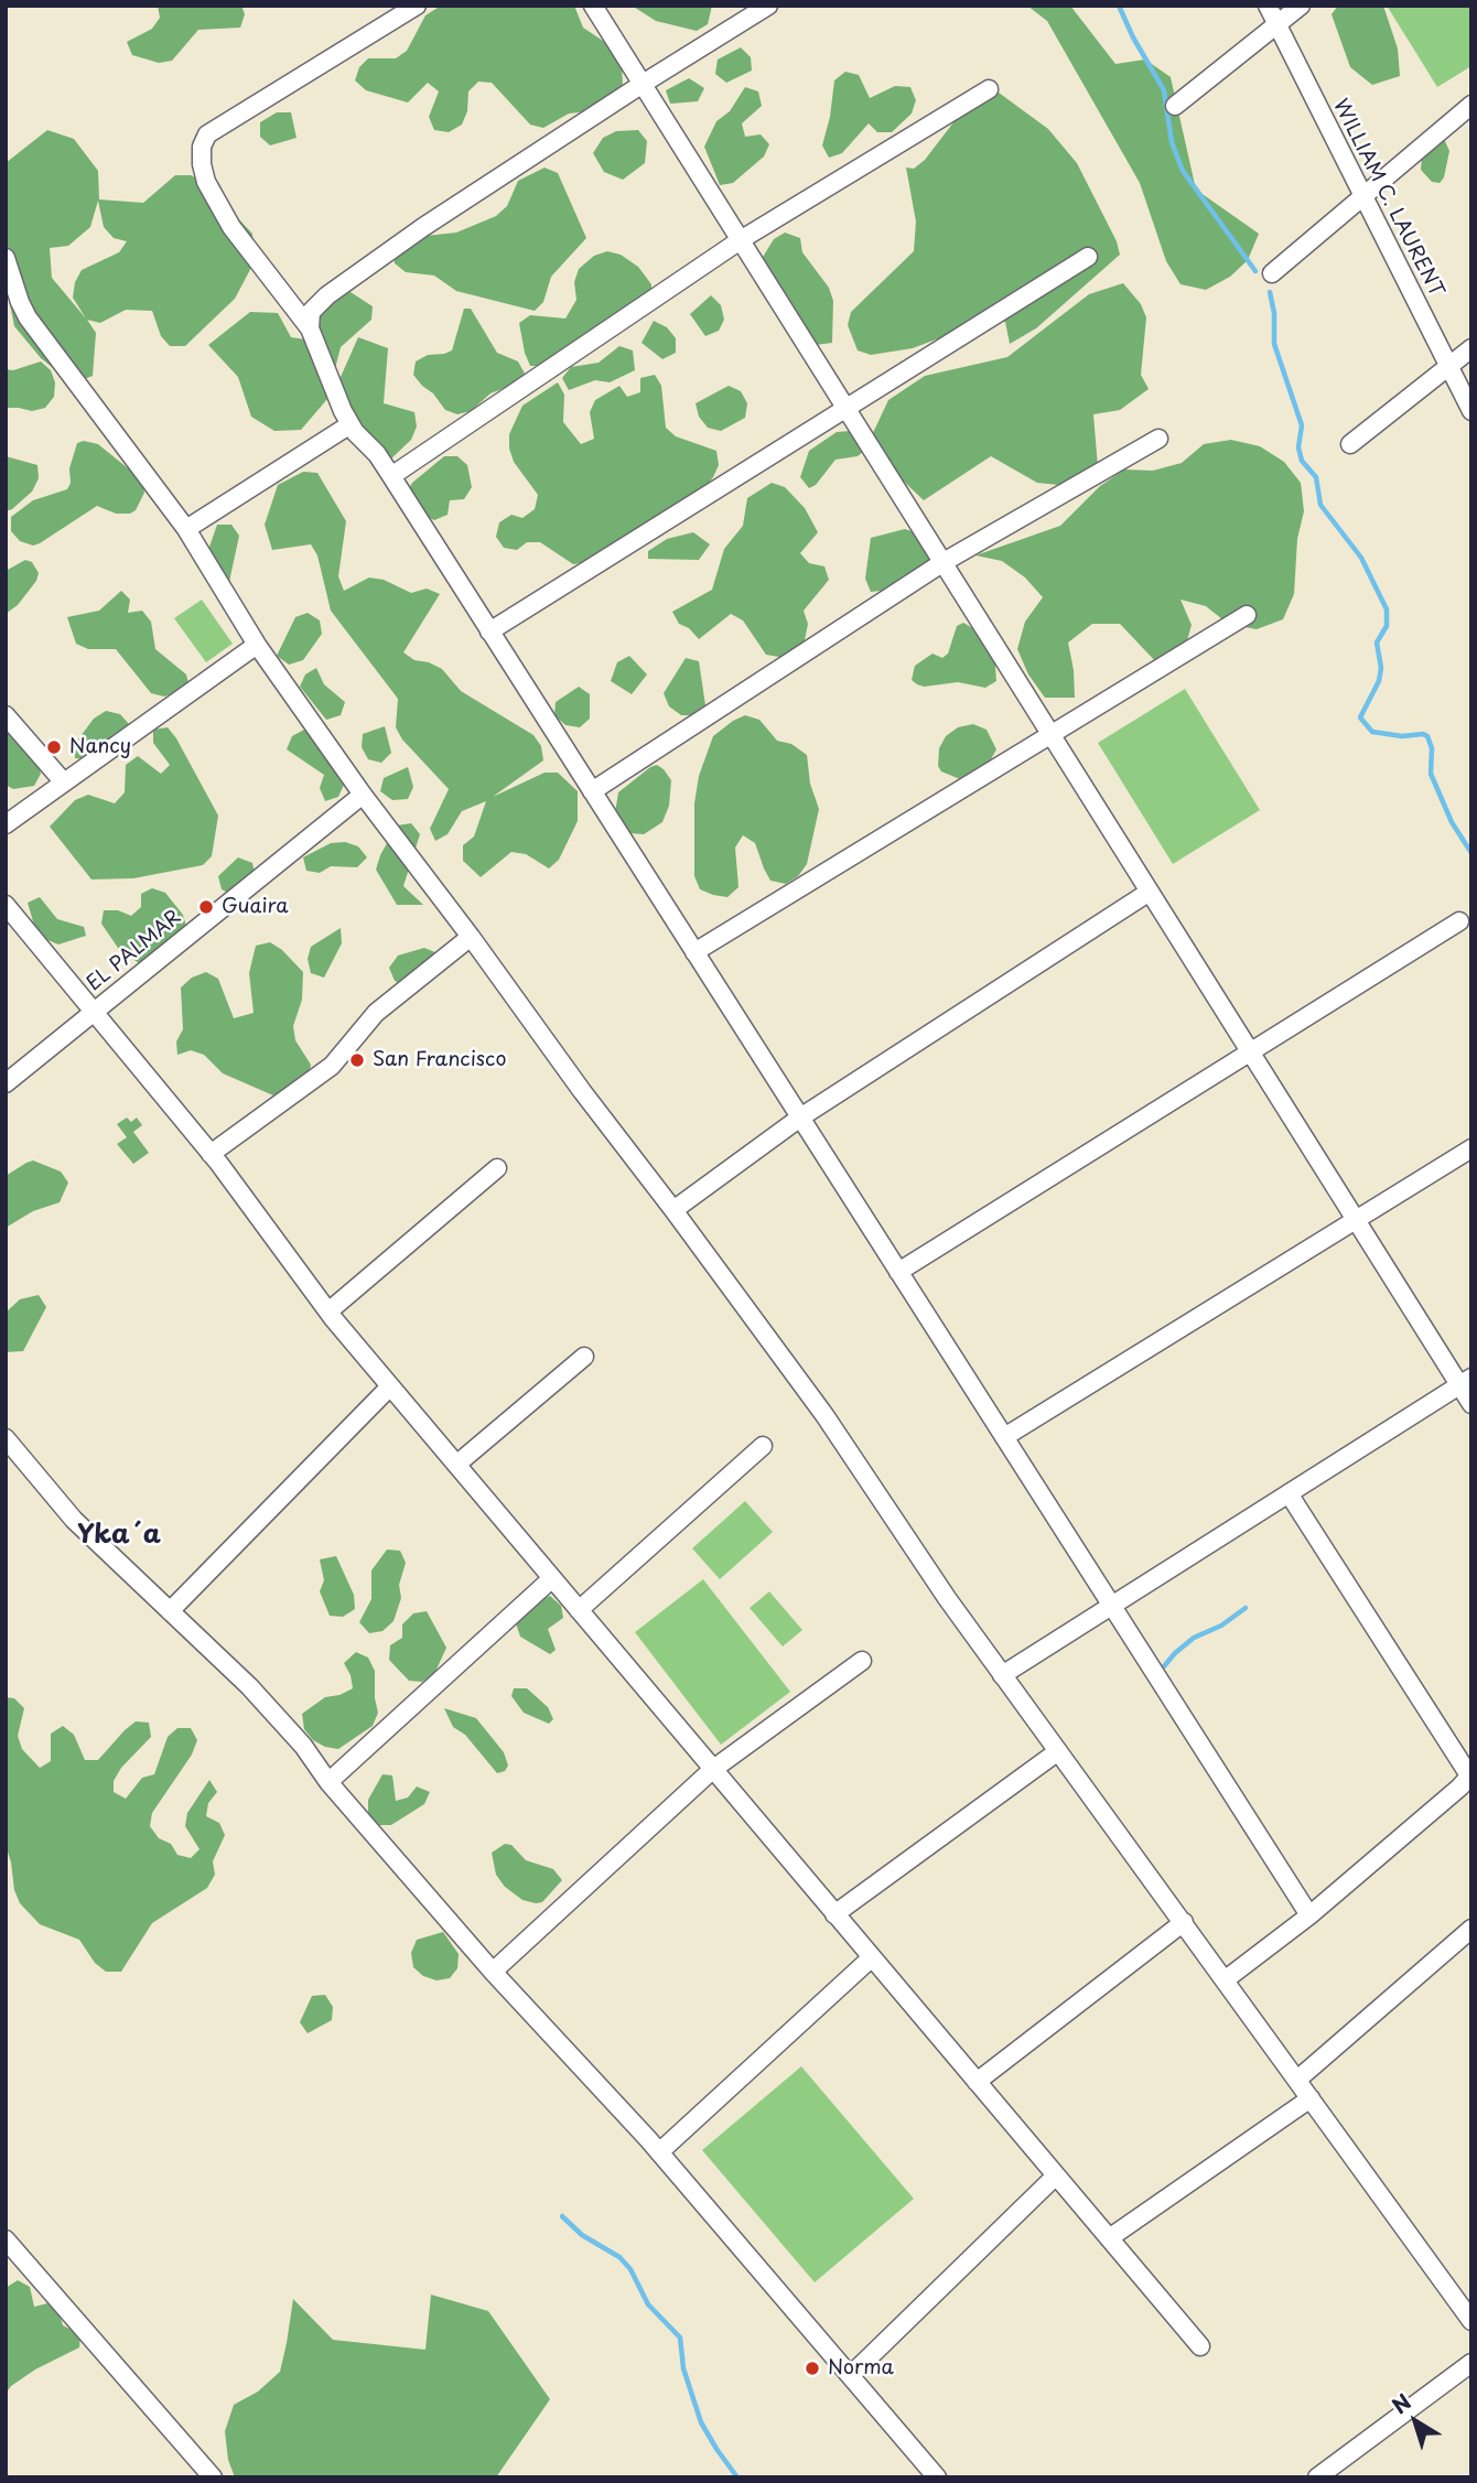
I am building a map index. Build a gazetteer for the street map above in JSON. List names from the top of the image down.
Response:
{
  "streets": {
    "street": ["WILLIAM C. LAURENT", "EL PALMAR"]
  },
  "districts": ["Yka´a"],
  "places": [
    "Nancy",
    "Guaira",
    "San Francisco",
    "Norma"
  ],
  "north": "top left"
}
